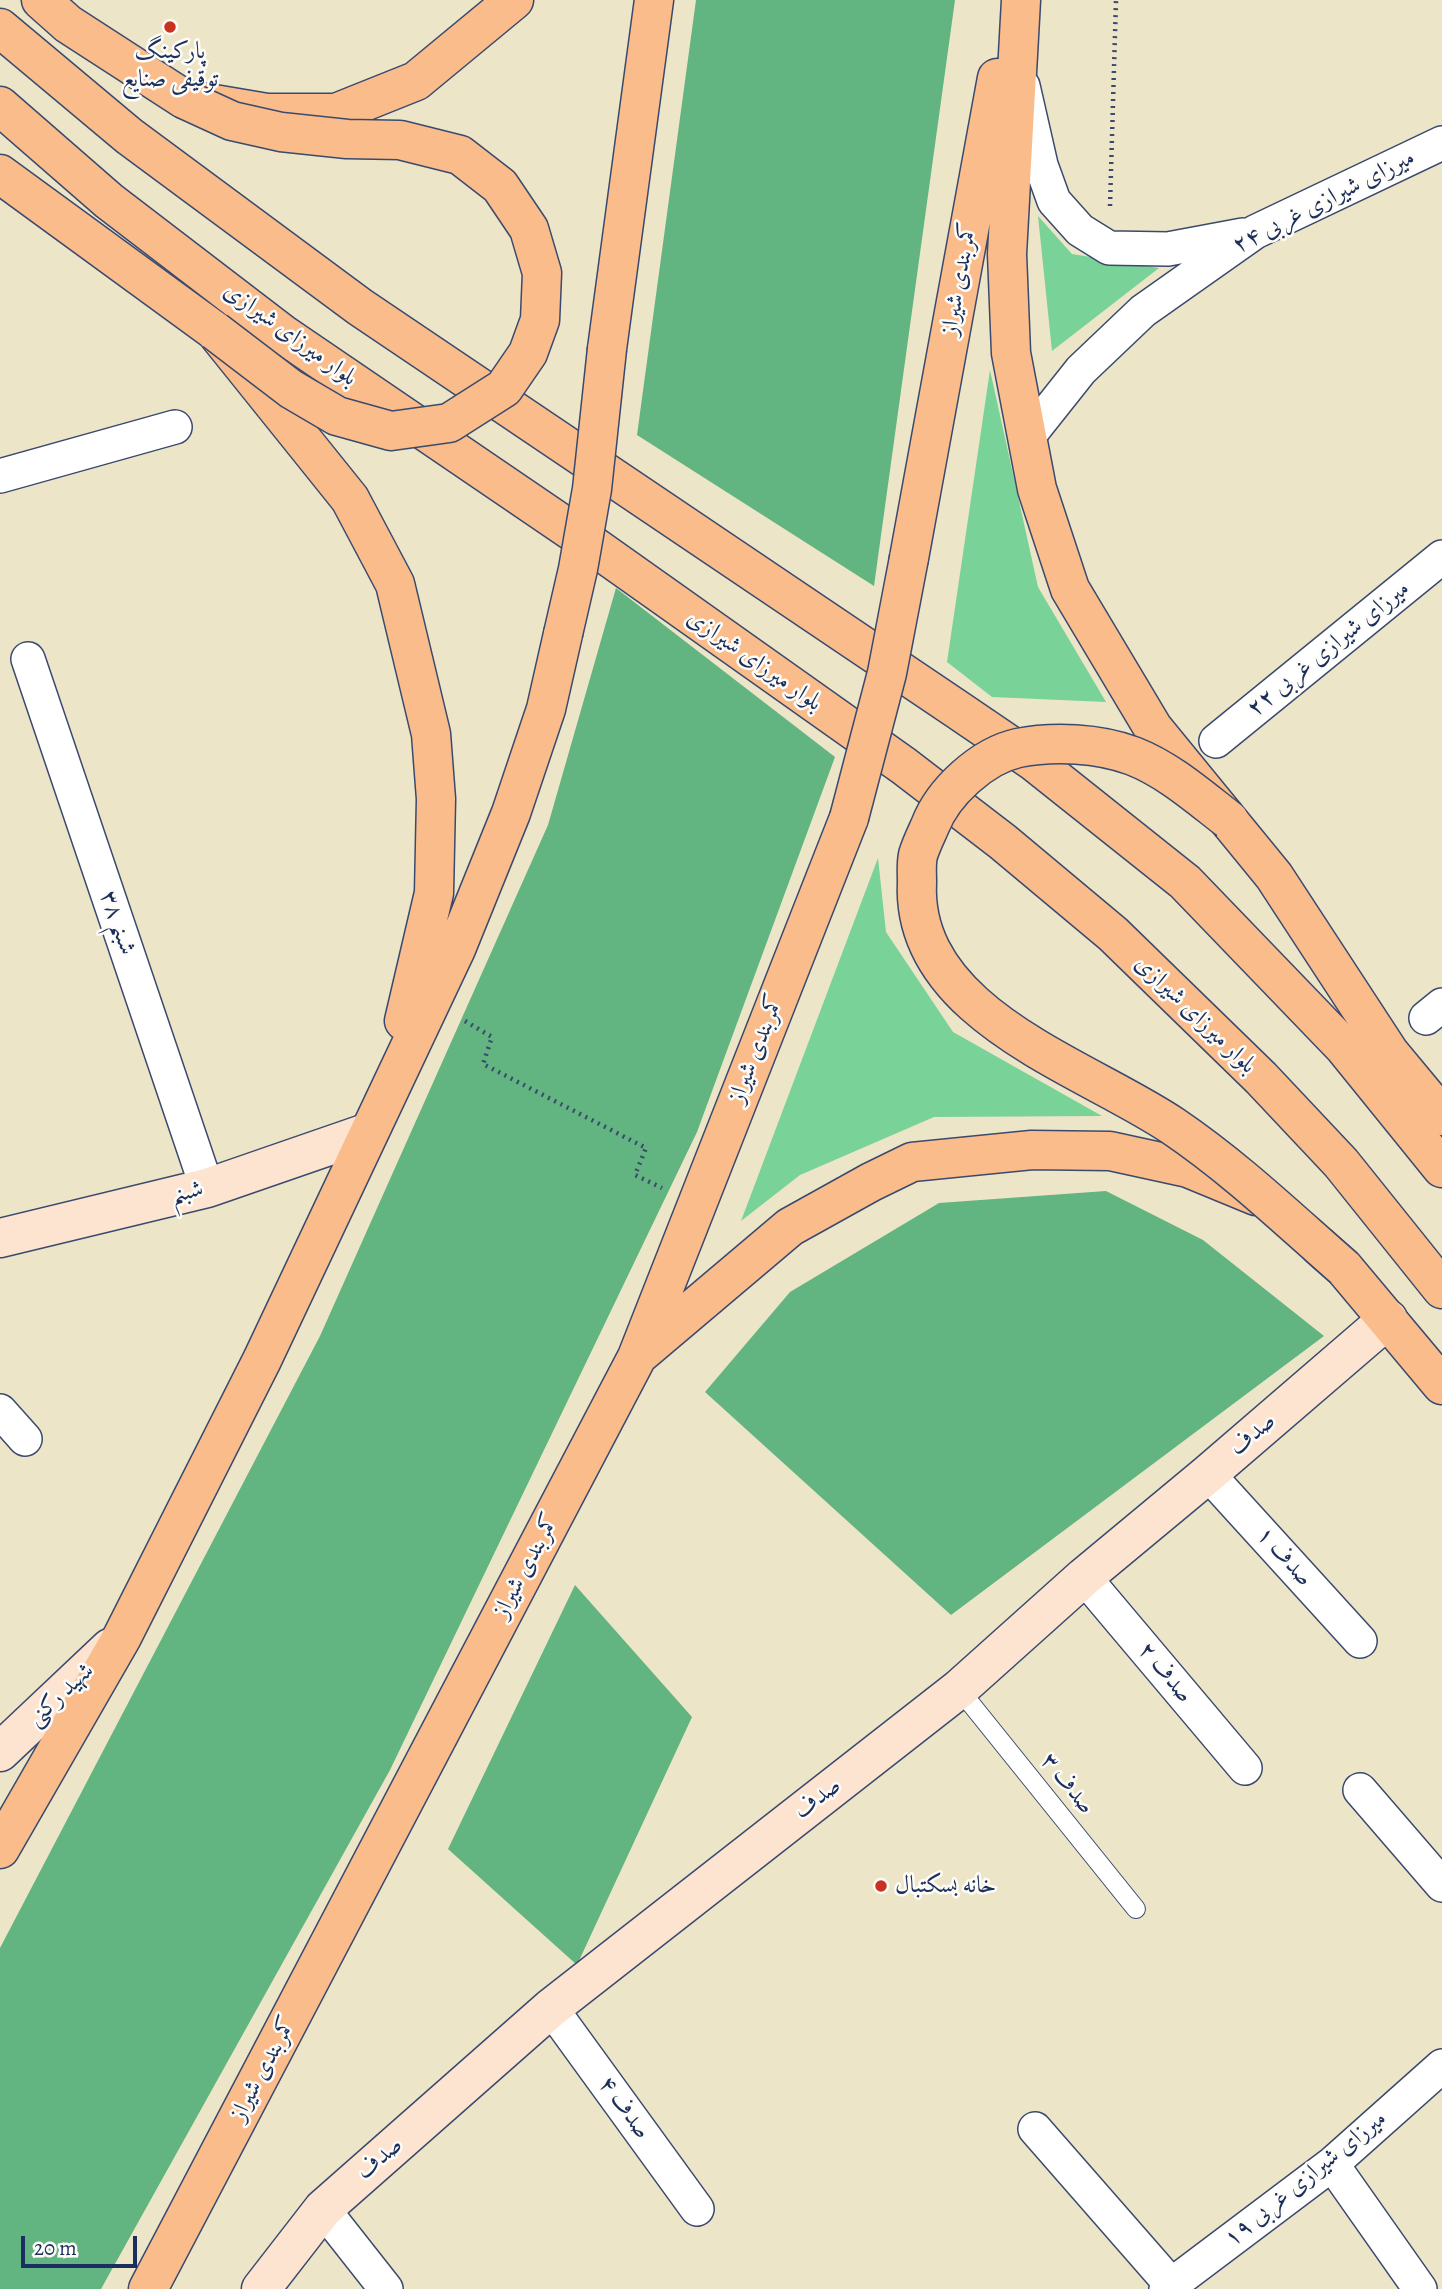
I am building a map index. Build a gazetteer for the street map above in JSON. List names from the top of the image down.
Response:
{
  "streets": {
    "main road": ["کمربندی شیراز", "بلوار میرزای شیرازی"],
    "street": [
      "۲۴ میرزای شیرازی غربی",
      "۲۲ میرزای شیرازی غربی",
      "شبنم ۳۸",
      "شبنم",
      "صدف",
      "۱ صدف",
      "۲ صدف",
      "شهید رکنی",
      "۴ صدف",
      "۱۹ میرزای شیرازی غربی"
    ],
    "lane": ["صدف ۳"]
  },
  "crossings": [
    ["شبنم ۳۸", "شبنم"],
    ["صدف", "۱ صدف"],
    ["صدف", "۲ صدف"],
    ["صدف", "صدف ۳"],
    ["صدف", "۴ صدف"]
  ],
  "places": ["پارکینگ توقیفی صنایع", "خانه بسکتبال"],
  "scale_bar": "20 m"
}
